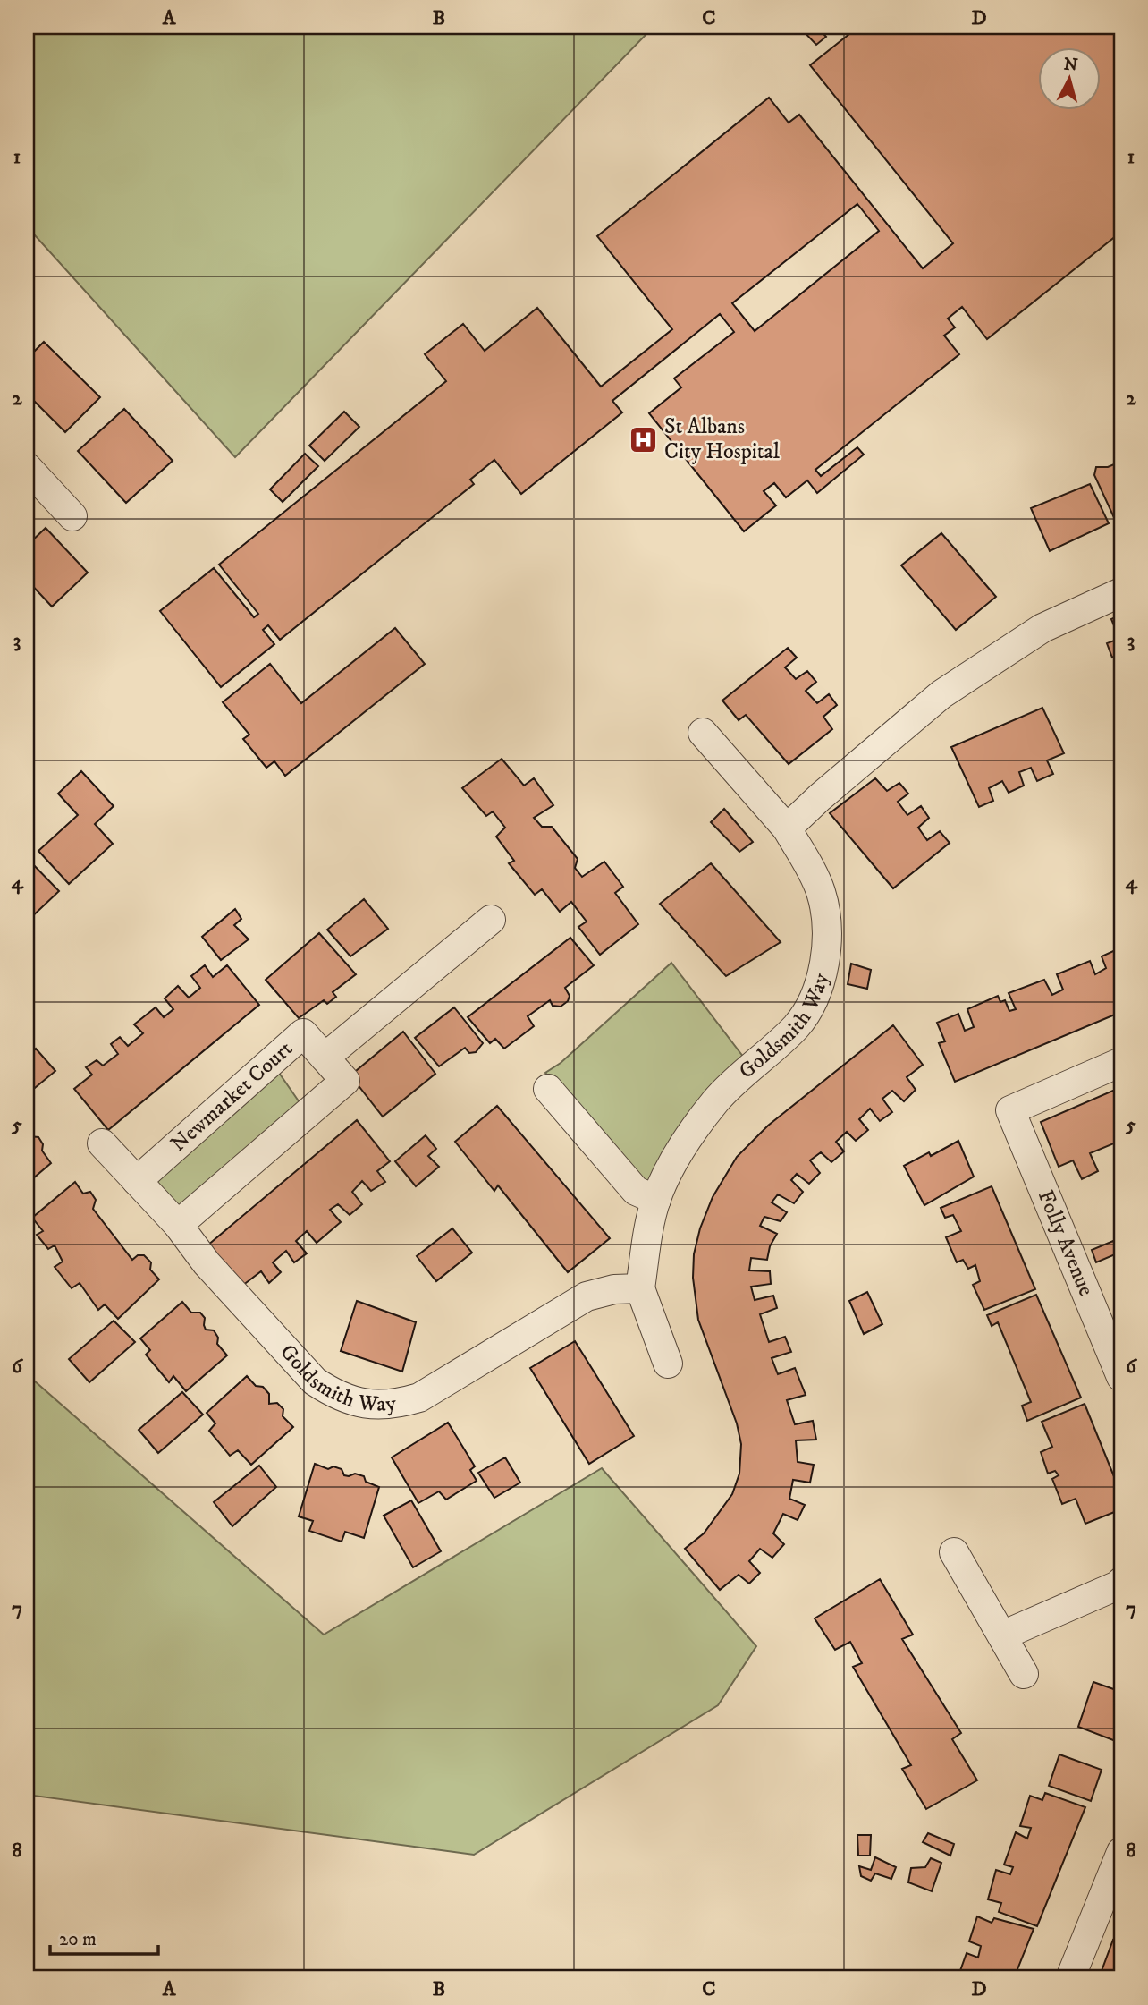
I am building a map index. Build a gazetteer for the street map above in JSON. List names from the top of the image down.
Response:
{
  "streets": {
    "street": ["Goldsmith Way", "Newmarket Court", "Folly Avenue"]
  },
  "crossings": [
    ["Goldsmith Way", "Newmarket Court"]
  ],
  "places": {
    "hospital": ["St Albans City Hospital"]
  },
  "scale_bar": "20 m",
  "north": "top",
  "grid": {
    "columns": [
      "A",
      "B",
      "C",
      "D"
    ],
    "rows": [
      "1",
      "2",
      "3",
      "4",
      "5",
      "6",
      "7",
      "8"
    ]
  }
}
